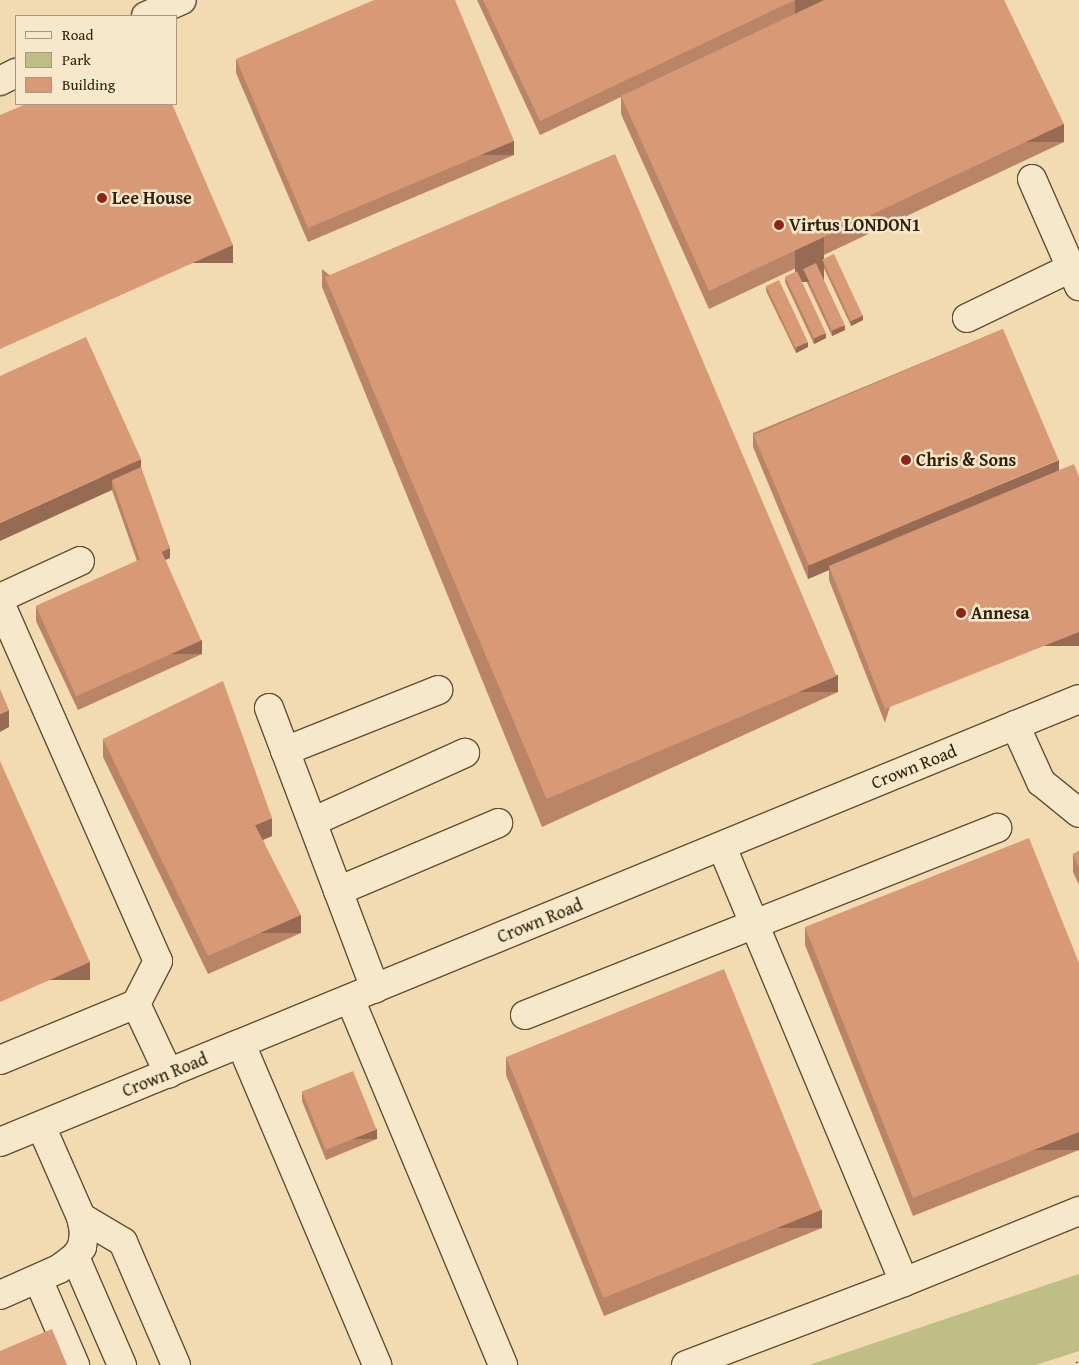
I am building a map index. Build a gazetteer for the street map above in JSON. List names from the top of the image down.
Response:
{
  "streets": {
    "street": ["Crown Road"]
  },
  "places": [
    "Lee House",
    "Virtus LONDON1",
    "Chris & Sons",
    "Annesa"
  ],
  "legend": ["Road", "Park", "Building"]
}
